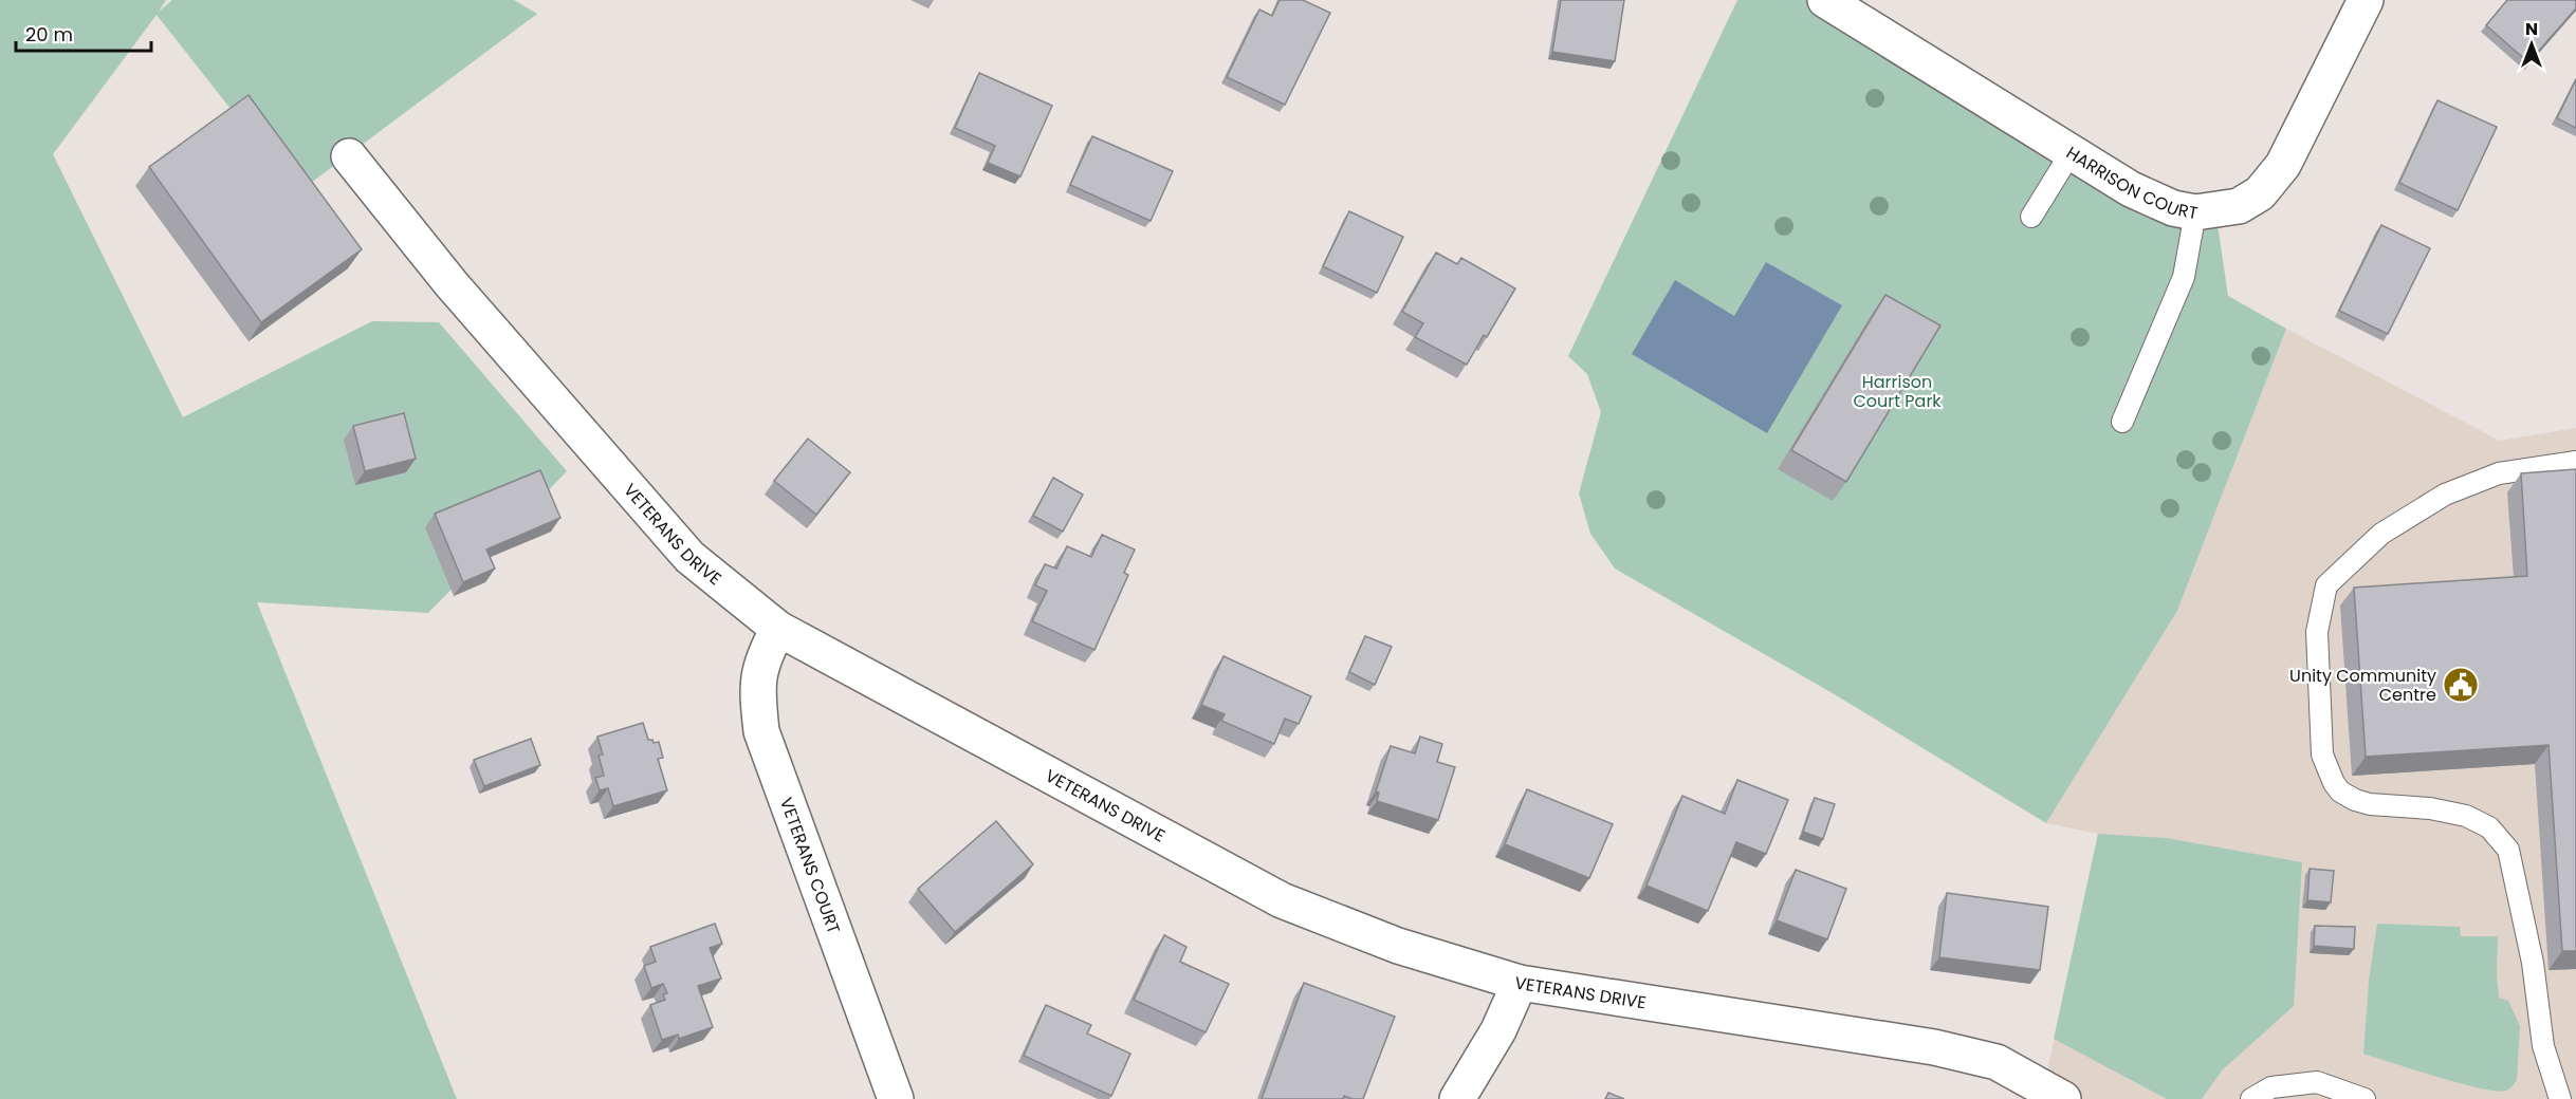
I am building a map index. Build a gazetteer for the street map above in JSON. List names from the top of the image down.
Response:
{
  "streets": {
    "street": ["HARRISON COURT", "VETERANS DRIVE", "VETERANS COURT"]
  },
  "crossings": [
    ["VETERANS DRIVE", "VETERANS COURT"]
  ],
  "parks": ["Harrison Court Park"],
  "places": {
    "public building": ["Unity Community Centre"]
  },
  "scale_bar": "20 m",
  "north": "top"
}
